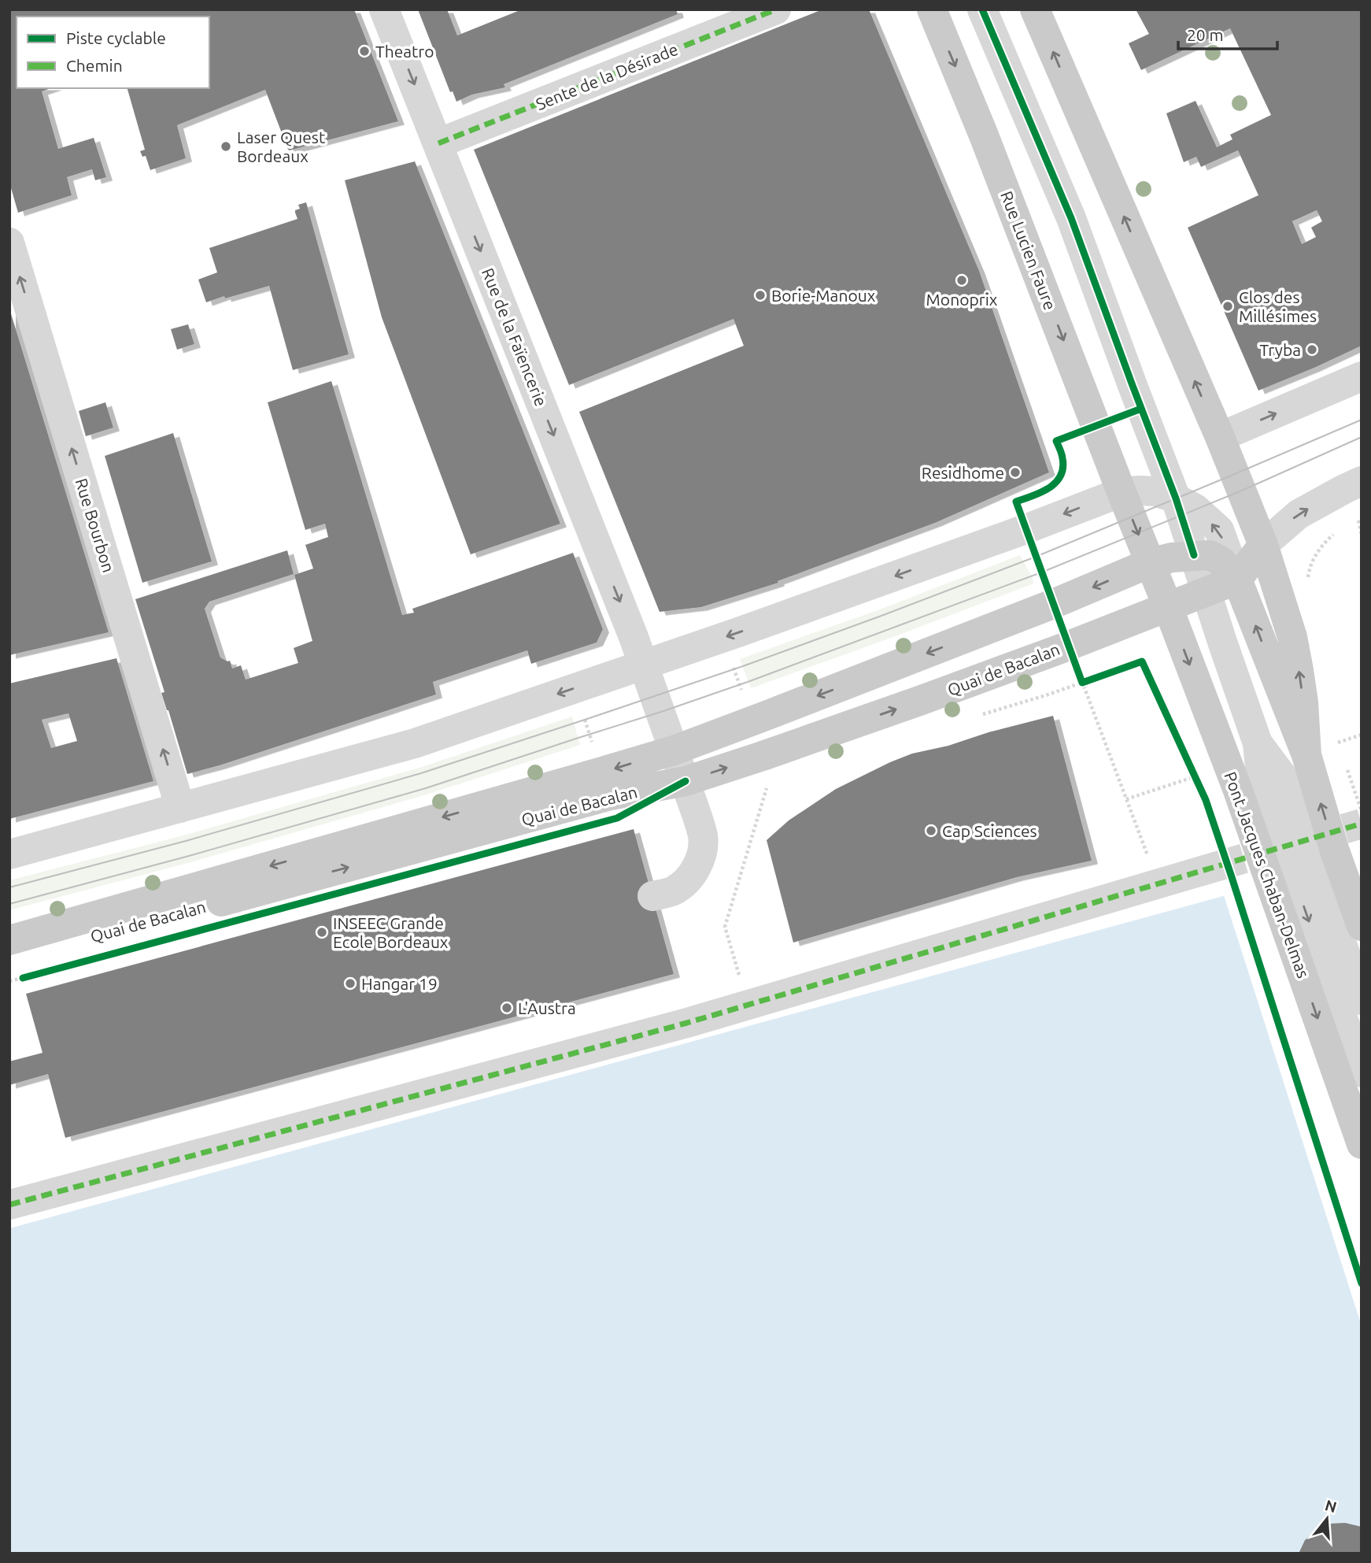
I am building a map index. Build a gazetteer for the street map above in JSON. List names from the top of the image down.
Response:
{
  "streets": {
    "main road": ["Rue Lucien Faure", "Quai de Bacalan", "Pont Jacques Chaban-Delmas"],
    "street": ["Sente de la Désirade", "Rue de la Faïencerie", "Rue Bourbon"]
  },
  "crossings": [
    ["Sente de la Désirade", "Rue de la Faïencerie"],
    ["Rue Lucien Faure", "Quai de Bacalan"],
    ["Rue Lucien Faure", "Pont Jacques Chaban-Delmas"],
    ["Rue de la Faïencerie", "Quai de Bacalan"],
    ["Quai de Bacalan", "Pont Jacques Chaban-Delmas"]
  ],
  "one_way": ["Rue de la Faïencerie", "Rue Bourbon"],
  "places": [
    "Theatro",
    "Laser Quest Bordeaux",
    "Monoprix",
    "Borie-Manoux",
    "Clos des Millésimes",
    "Tryba",
    "Residhome",
    "Cap Sciences",
    "INSEEC Grande Ecole Bordeaux",
    "Hangar 19",
    "L'Austra"
  ],
  "legend": ["Piste cyclable", "Chemin"],
  "scale_bar": "20 m",
  "north": "top"
}
